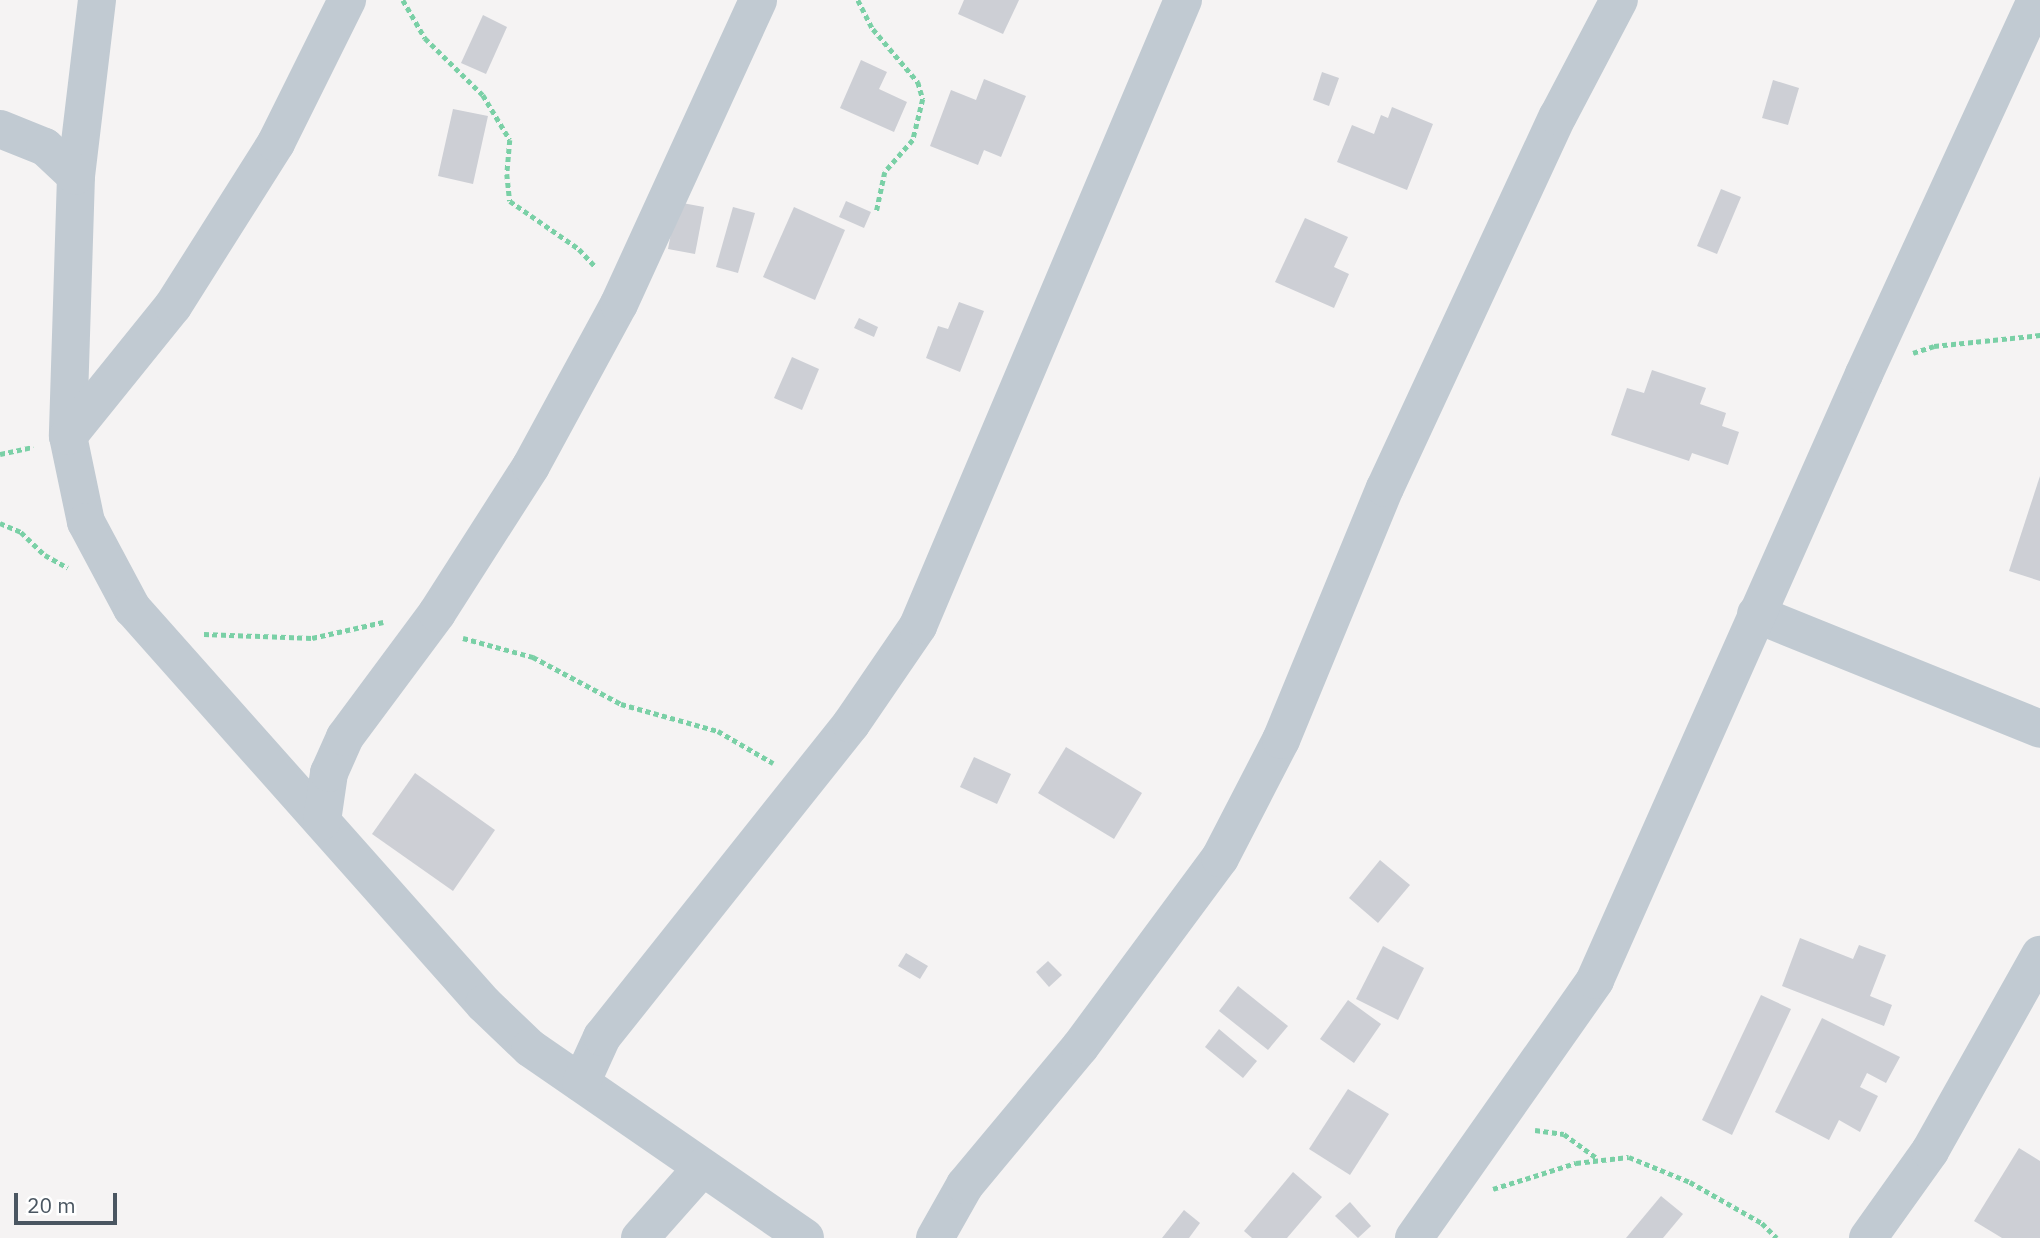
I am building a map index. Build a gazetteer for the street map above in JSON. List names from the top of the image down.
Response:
{
  "scale_bar": "20 m"
}
